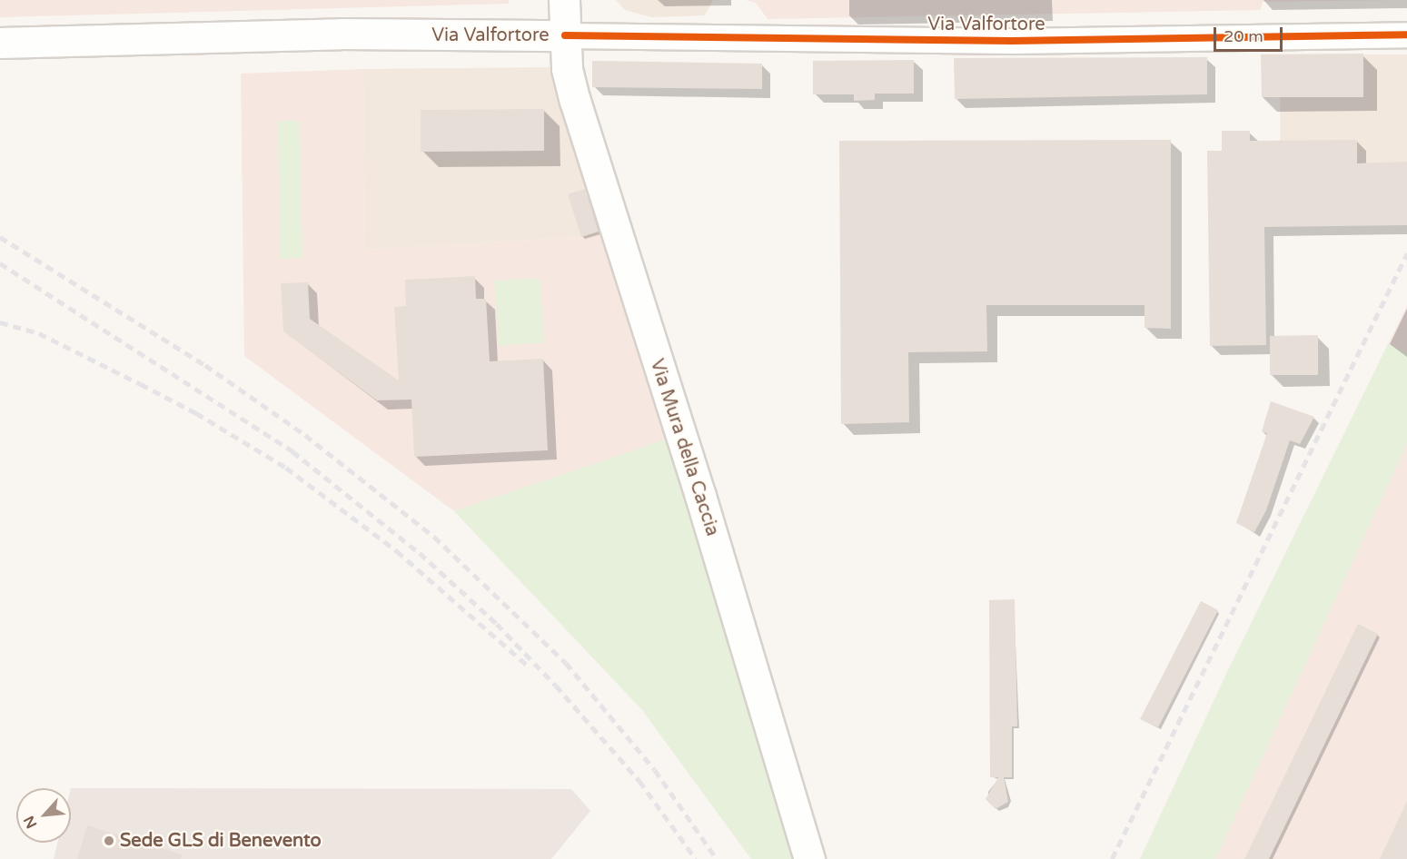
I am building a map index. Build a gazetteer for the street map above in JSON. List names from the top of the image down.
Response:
{
  "streets": {
    "main road": ["Via Valfortore", "Via Mura della Caccia"]
  },
  "crossings": [
    ["Via Valfortore", "Via Mura della Caccia"]
  ],
  "places": ["Sede GLS di Benevento"],
  "scale_bar": "20 m",
  "north": "bottom left"
}
